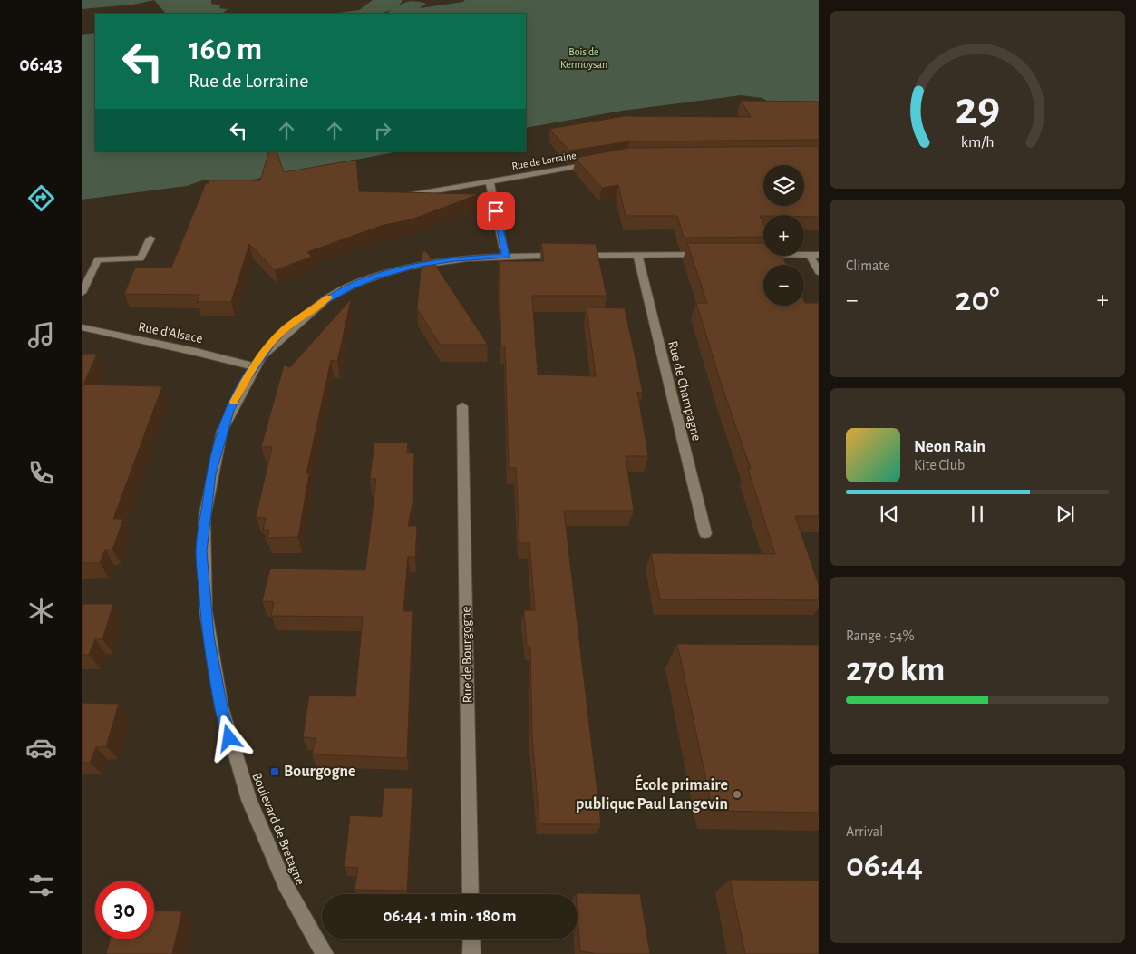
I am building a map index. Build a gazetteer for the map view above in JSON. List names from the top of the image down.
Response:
{
  "streets": {
    "street": [
      "Rue de Lorraine",
      "Rue d'Alsace",
      "Rue de Champagne",
      "Rue de Bourgogne",
      "Boulevard de Bretagne"
    ]
  },
  "crossings": [
    ["Rue d'Alsace", "Boulevard de Bretagne"],
    ["Rue de Champagne", "Boulevard de Bretagne"]
  ],
  "parks": ["Bois de Kermoysan"],
  "places": {
    "transit": ["Bourgogne"],
    "other": ["École primaire publique Paul Langevin"]
  },
  "page": {
    "tabs": "06:43",
    "turn": ["160 m", "Rue de Lorraine"],
    "map_buttons": ["+", "−"],
    "tile": [
      "Climate",
      ["Range · 54%", "270 km"],
      ["Arrival", "06:44"]
    ],
    "heat": ["−", "20°", "+"],
    "song": ["Neon Rain", "Kite Club"],
    "limit": "30",
    "trip": "06:44 · 1 min · 180 m",
    "gauge": ["29", "km/h"]
  }
}
